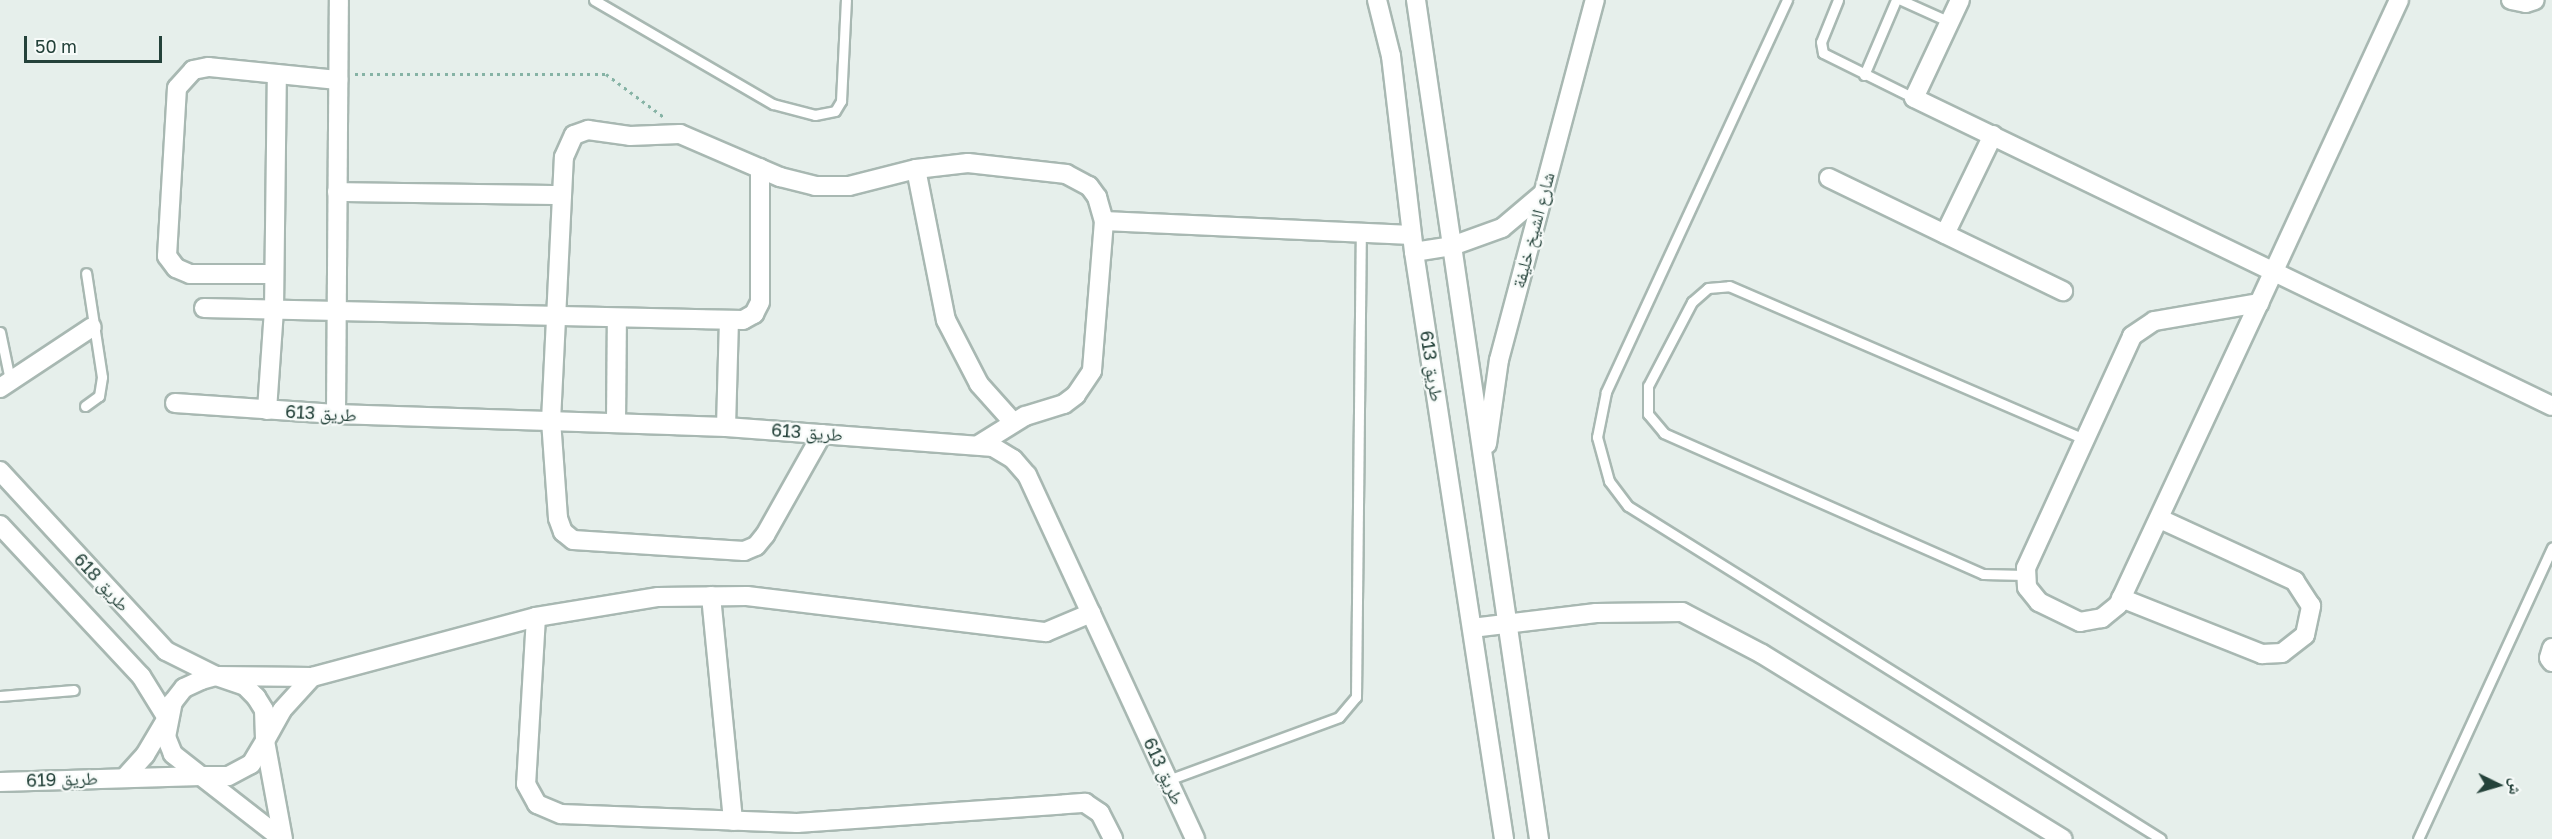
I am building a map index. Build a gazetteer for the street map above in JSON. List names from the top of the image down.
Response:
{
  "streets": {
    "street": [
      "شارع الشيخ خليفة",
      "طريق 613",
      "طريق 618",
      "طريق 619"
    ]
  },
  "crossings": [
    ["شارع الشيخ خليفة", "طريق 613"],
    ["طريق 618", "طريق 619"]
  ],
  "scale_bar": "50 m",
  "north": "right"
}
